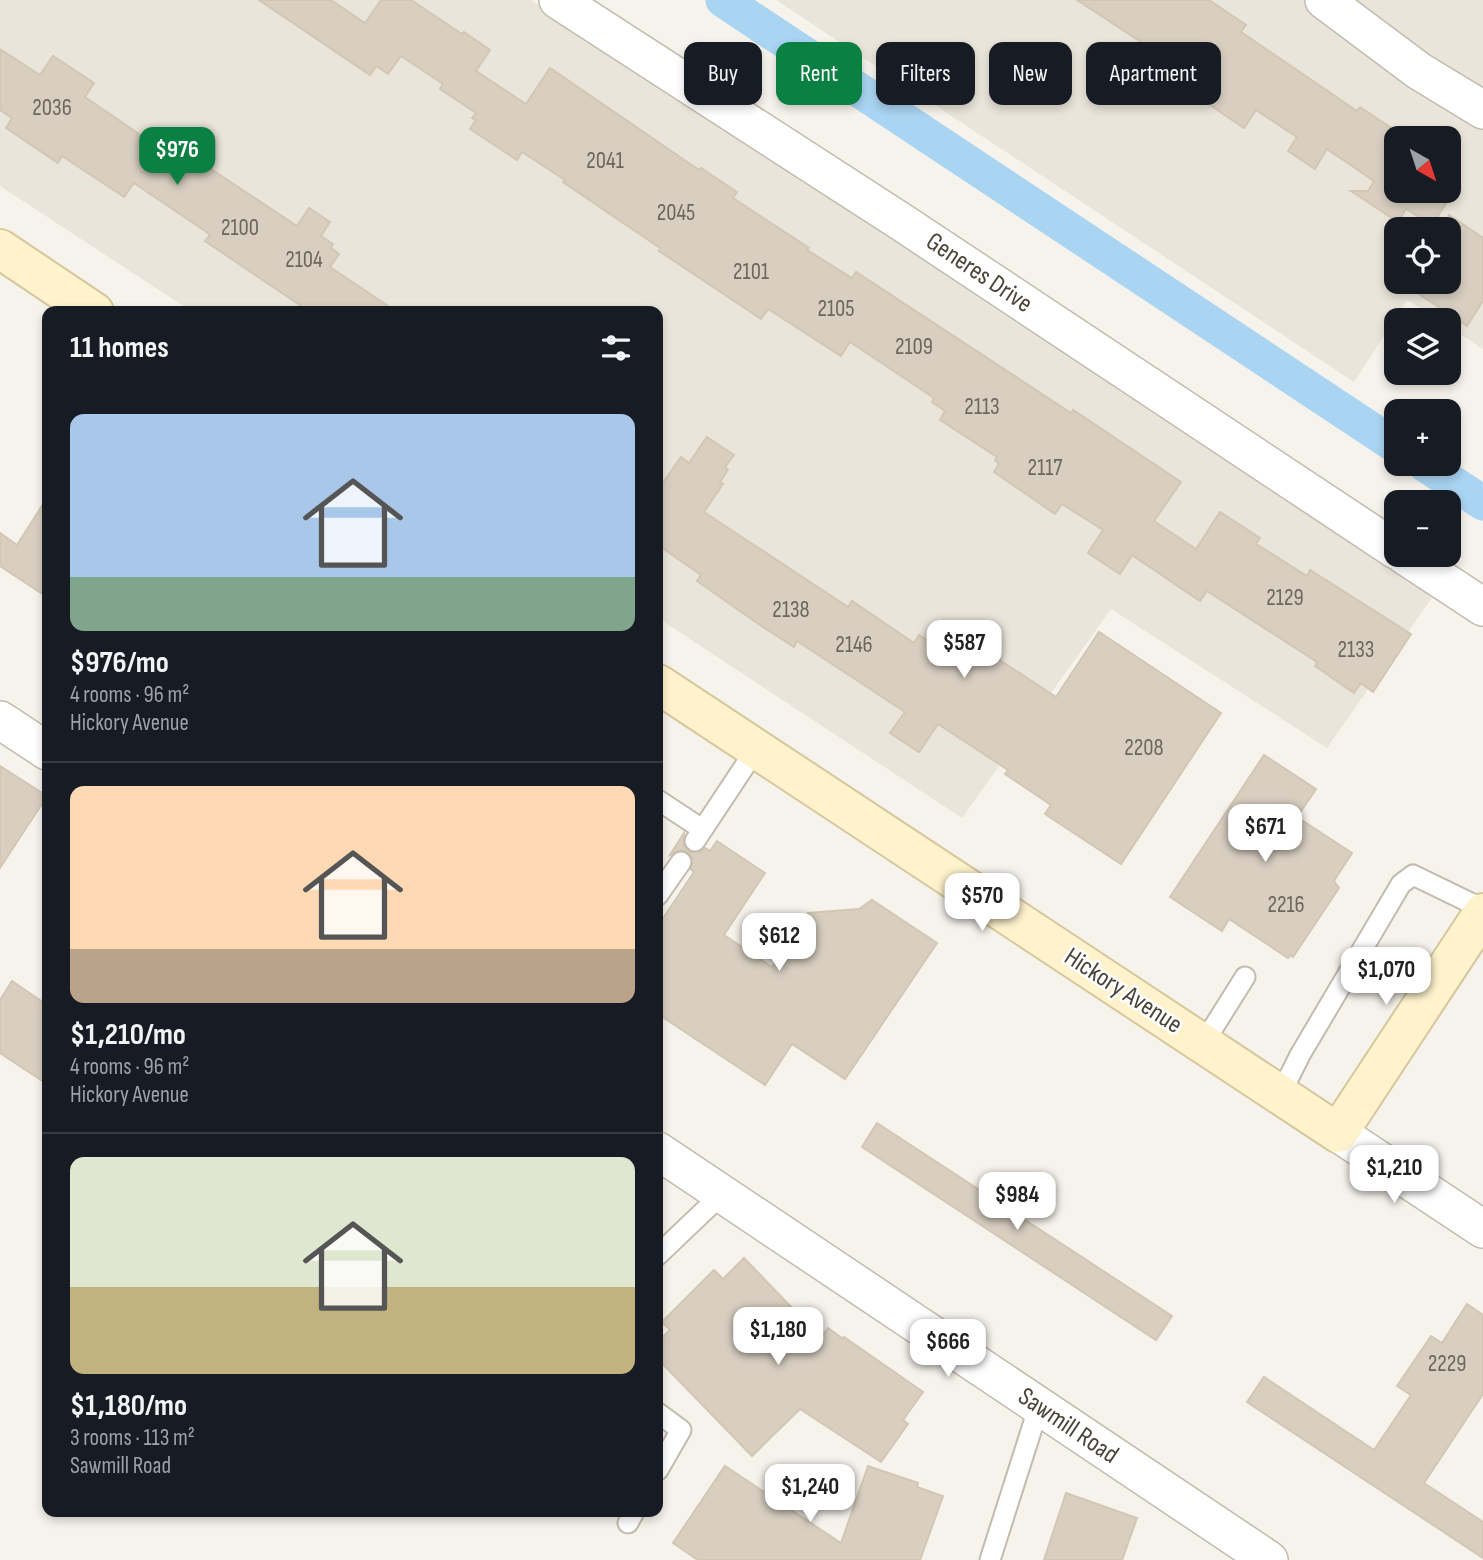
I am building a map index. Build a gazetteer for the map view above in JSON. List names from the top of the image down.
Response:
{
  "streets": {
    "street": ["Generes Drive", "Hickory Avenue", "Sawmill Road"]
  },
  "house_numbers": [
    "2036",
    "2041",
    "2045",
    "2100",
    "2104",
    "2101",
    "2105",
    "2109",
    "2113",
    "2117",
    "2129",
    "2138",
    "2146",
    "2133",
    "2208",
    "2216",
    "2229"
  ],
  "north": "bottom right",
  "page": {
    "chip": [
      "Buy",
      "Rent",
      "Filters",
      "New",
      "Apartment"
    ],
    "map_buttons": ["+", "−"],
    "price": [
      "$976",
      "$587",
      "$671",
      "$570",
      "$612",
      "$1,070",
      "$1,210",
      "$984",
      "$1,180",
      "$666",
      "$1,240"
    ],
    "heading": "11 homes",
    "list": [
      {
        "name": "$976/mo",
        "note": "4 rooms · 96 m² · Hickory Avenue"
      },
      {
        "name": "$1,210/mo",
        "note": "4 rooms · 96 m² · Hickory Avenue"
      },
      {
        "name": "$1,180/mo",
        "note": "3 rooms · 113 m² · Sawmill Road"
      }
    ]
  }
}
